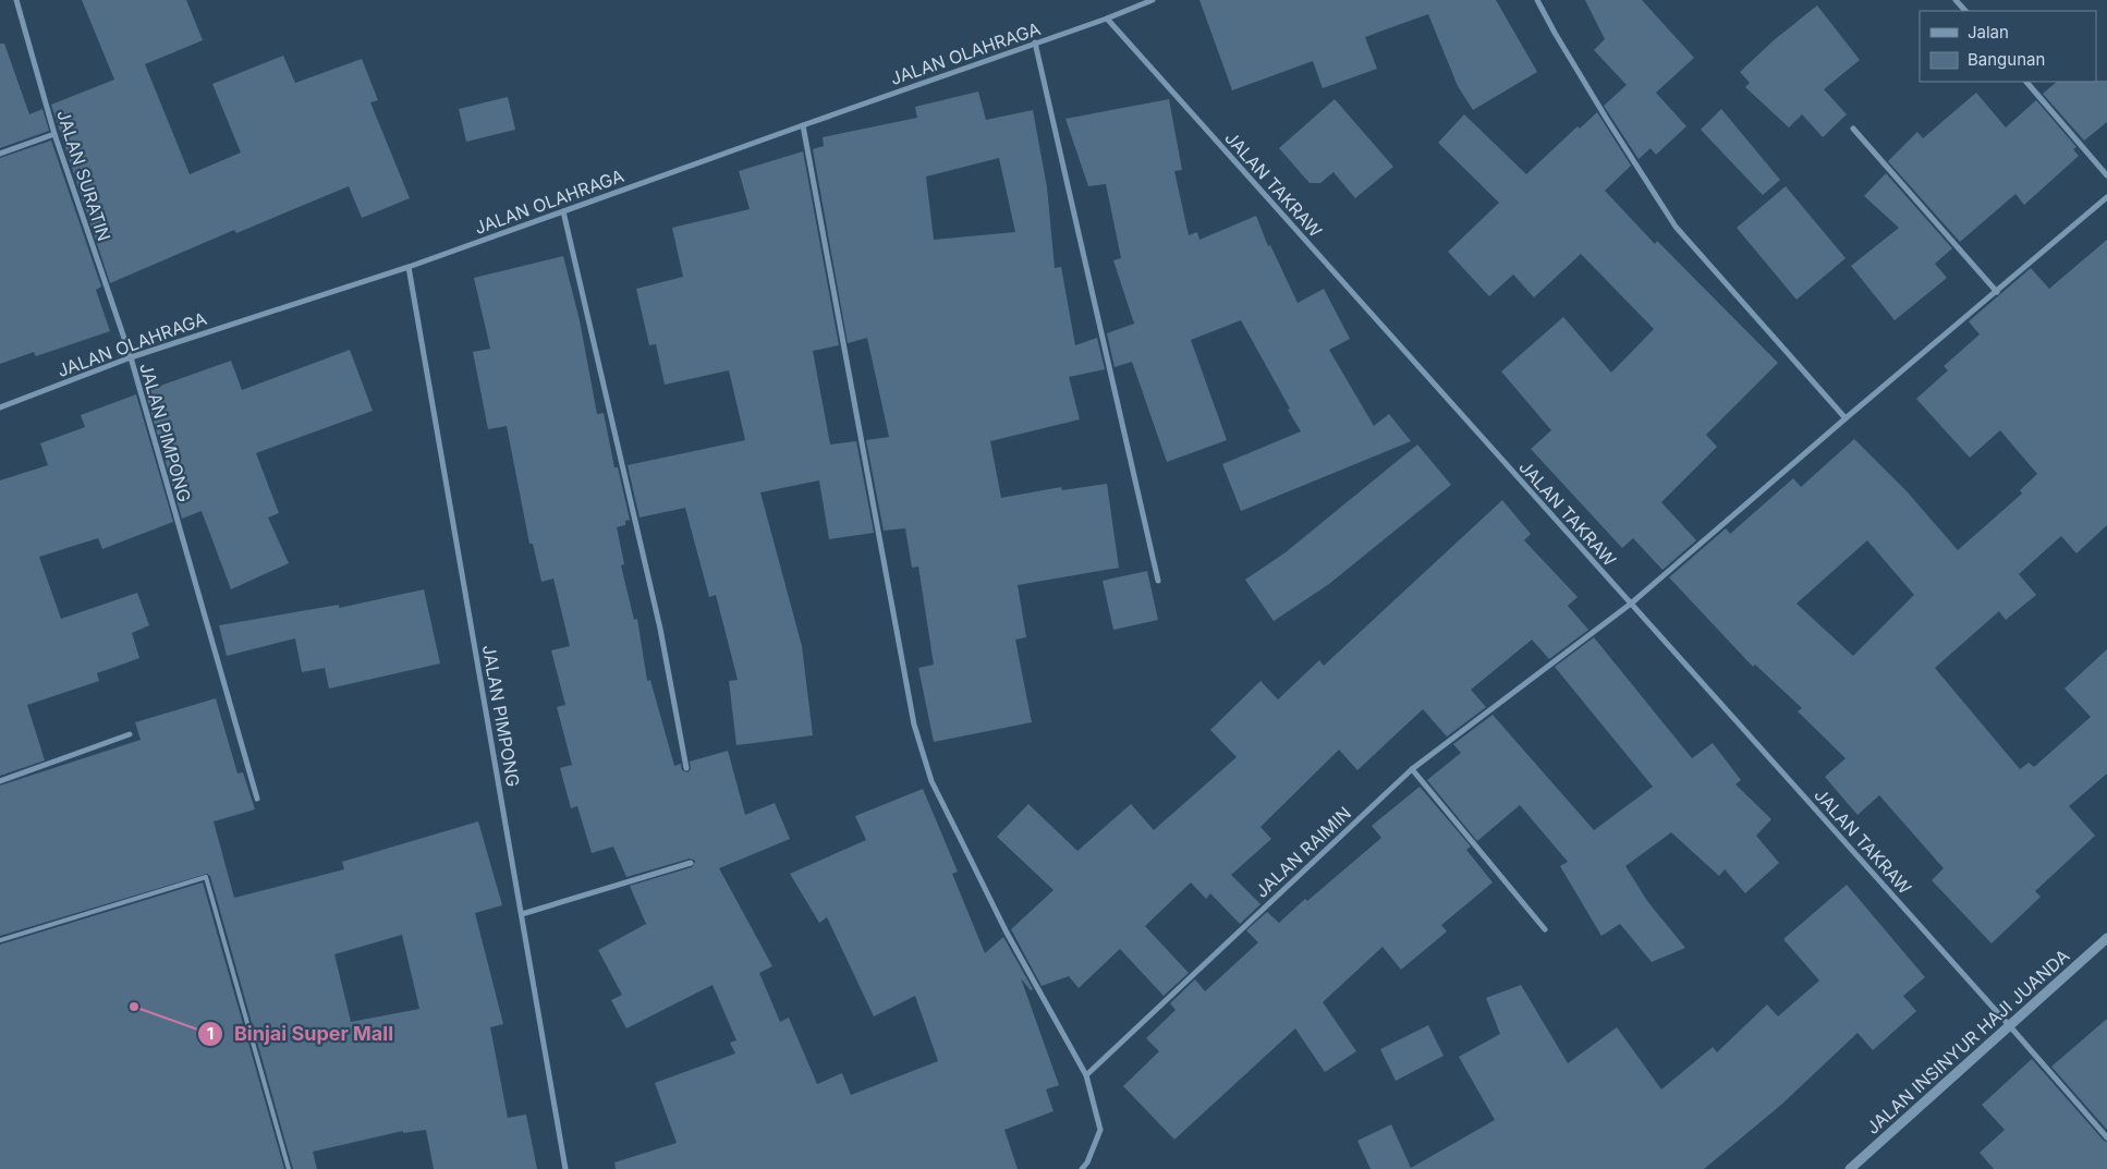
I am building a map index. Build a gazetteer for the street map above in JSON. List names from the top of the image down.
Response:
{
  "streets": {
    "street": [
      "JALAN OLAHRAGA",
      "JALAN SURATIN",
      "JALAN TAKRAW",
      "JALAN PIMPONG",
      "JALAN RAIMIN",
      "JALAN INSINYUR HAJI JUANDA"
    ]
  },
  "crossings": [
    ["JALAN OLAHRAGA", "JALAN SURATIN"],
    ["JALAN OLAHRAGA", "JALAN TAKRAW"],
    ["JALAN OLAHRAGA", "JALAN PIMPONG"],
    ["JALAN SURATIN", "JALAN PIMPONG"],
    ["JALAN TAKRAW", "JALAN RAIMIN"],
    ["JALAN TAKRAW", "JALAN INSINYUR HAJI JUANDA"]
  ],
  "places": ["Binjai Super Mall"],
  "legend": ["Jalan", "Bangunan"]
}
